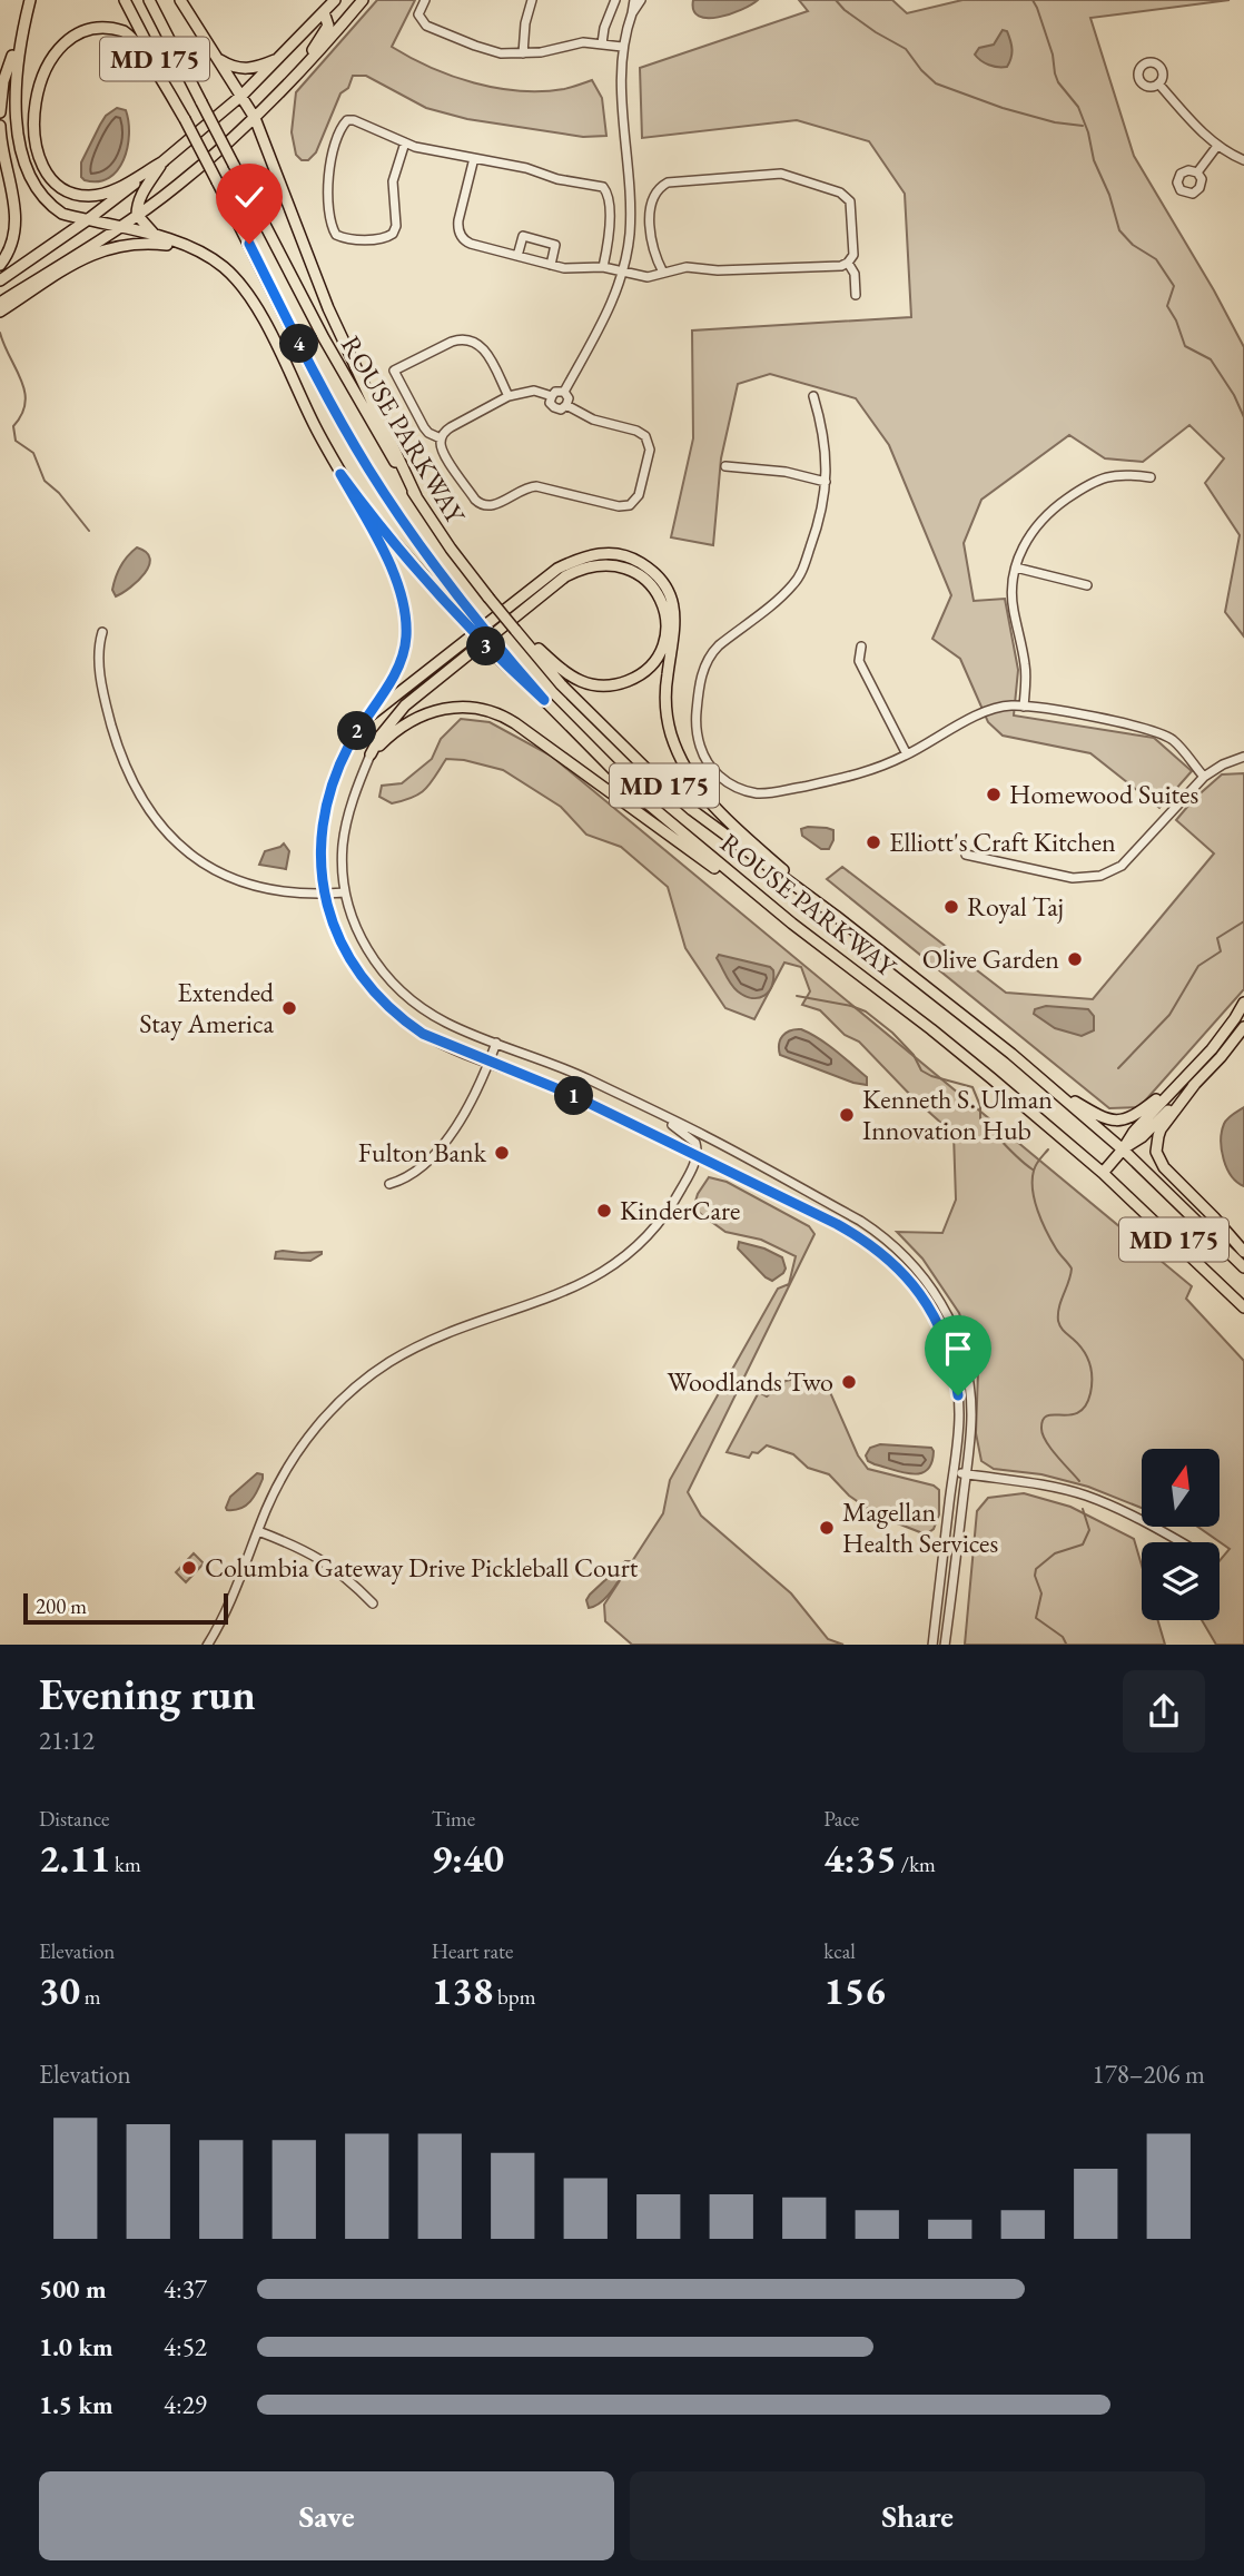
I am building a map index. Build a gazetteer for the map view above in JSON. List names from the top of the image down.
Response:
{
  "streets": {
    "main road": ["MD 175", "ROUSE PARKWAY"]
  },
  "places": [
    "Homewood Suites",
    "Elliott's Craft Kitchen",
    "Royal Taj",
    "Olive Garden",
    "Extended Stay America",
    "Kenneth S. Ulman Innovation Hub",
    "Fulton Bank",
    "KinderCare",
    "Woodlands Two",
    "Magellan Health Services",
    "Columbia Gateway Drive Pickleball Court"
  ],
  "scale_bar": "200 m",
  "north": "top",
  "page": {
    "pins": [
      "4",
      "3",
      "2",
      "1"
    ],
    "scale": "200 m",
    "heading": ["Evening run", "21:12"],
    "stats": [
      ["Distance", "2.11 km"],
      ["Time", "9:40"],
      ["Pace", "4:35 /km"],
      ["Elevation", "30 m"],
      ["Heart rate", "138 bpm"],
      ["kcal", "156"]
    ],
    "chart": ["Elevation", "178–206 m"],
    "list": [
      {
        "name": "500 m",
        "note": "4:37"
      },
      {
        "name": "1.0 km",
        "note": "4:52"
      },
      {
        "name": "1.5 km",
        "note": "4:29"
      }
    ],
    "buttons": ["Save", "Share"]
  }
}
